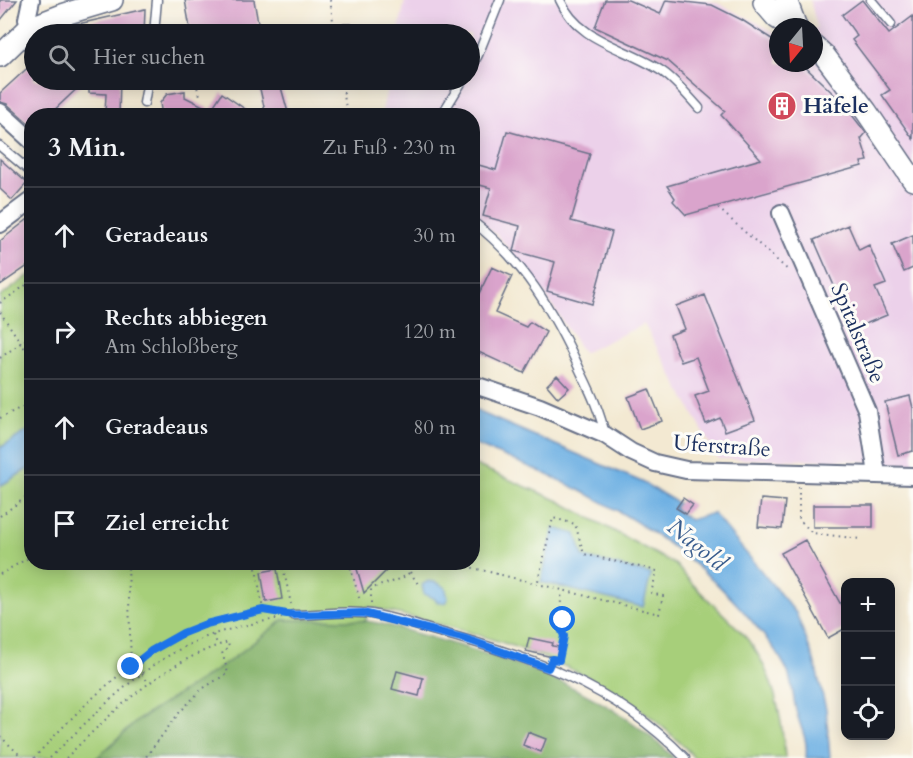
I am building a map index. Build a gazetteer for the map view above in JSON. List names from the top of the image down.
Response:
{
  "streets": {
    "street": ["Spitalstraße", "Uferstraße"]
  },
  "crossings": [
    ["Spitalstraße", "Uferstraße"]
  ],
  "water": ["Nagold"],
  "places": {
    "building": ["Häfele"]
  },
  "north": "bottom",
  "page": {
    "search": "Hier suchen",
    "heading": ["3 Min.", "Zu Fuß · 230 m"],
    "list": [
      ["Geradeaus", "30 m"],
      ["Rechts abbiegen", "Am Schloßberg", "120 m"],
      ["Geradeaus", "80 m"],
      "Ziel erreicht"
    ],
    "map_buttons": ["+", "−"]
  }
}
